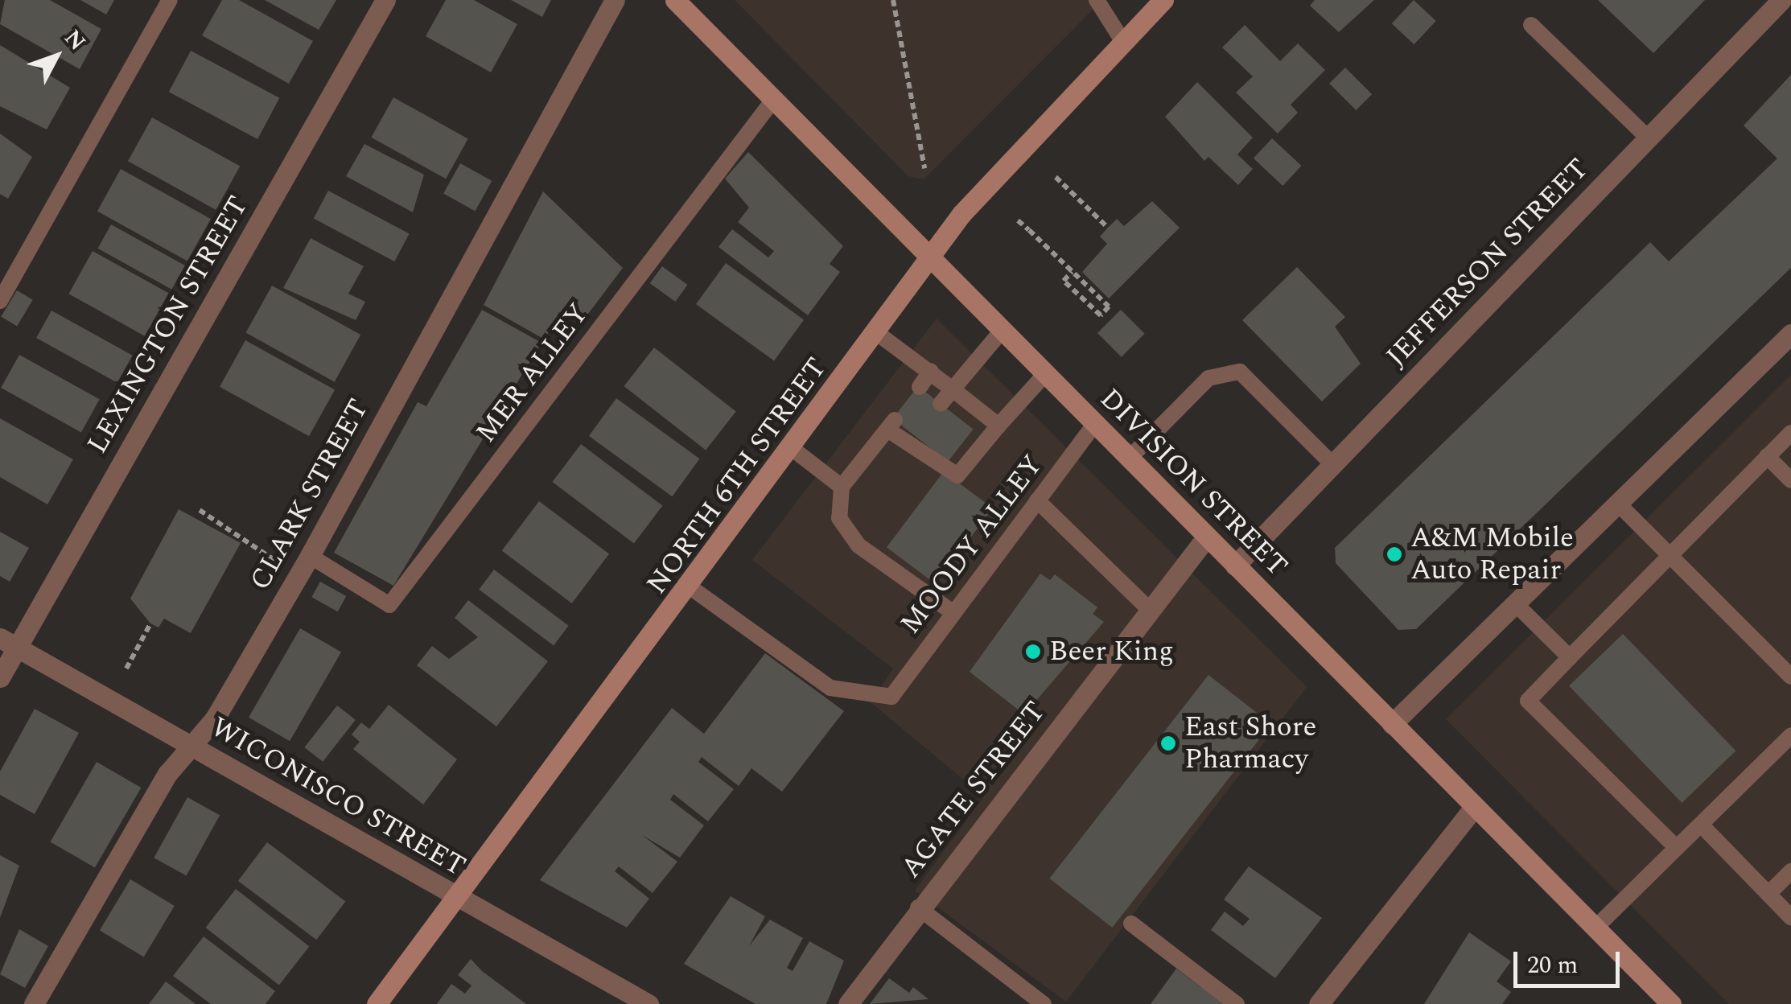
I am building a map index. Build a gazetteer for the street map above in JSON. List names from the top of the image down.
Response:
{
  "streets": {
    "main road": ["NORTH 6TH STREET", "DIVISION STREET"],
    "street": [
      "JEFFERSON STREET",
      "LEXINGTON STREET",
      "CLARK STREET",
      "AGATE STREET",
      "WICONISCO STREET"
    ],
    "lane": ["MER ALLEY", "MOODY ALLEY"]
  },
  "crossings": [
    ["JEFFERSON STREET", "DIVISION STREET"],
    ["LEXINGTON STREET", "WICONISCO STREET"],
    ["MER ALLEY", "DIVISION STREET"],
    ["MER ALLEY", "CLARK STREET"],
    ["NORTH 6TH STREET", "DIVISION STREET"],
    ["NORTH 6TH STREET", "MOODY ALLEY"],
    ["NORTH 6TH STREET", "WICONISCO STREET"],
    ["DIVISION STREET", "MOODY ALLEY"],
    ["DIVISION STREET", "AGATE STREET"],
    ["CLARK STREET", "WICONISCO STREET"]
  ],
  "places": ["A&M Mobile Auto Repair", "Beer King", "East Shore Pharmacy"],
  "scale_bar": "20 m",
  "north": "top right"
}
